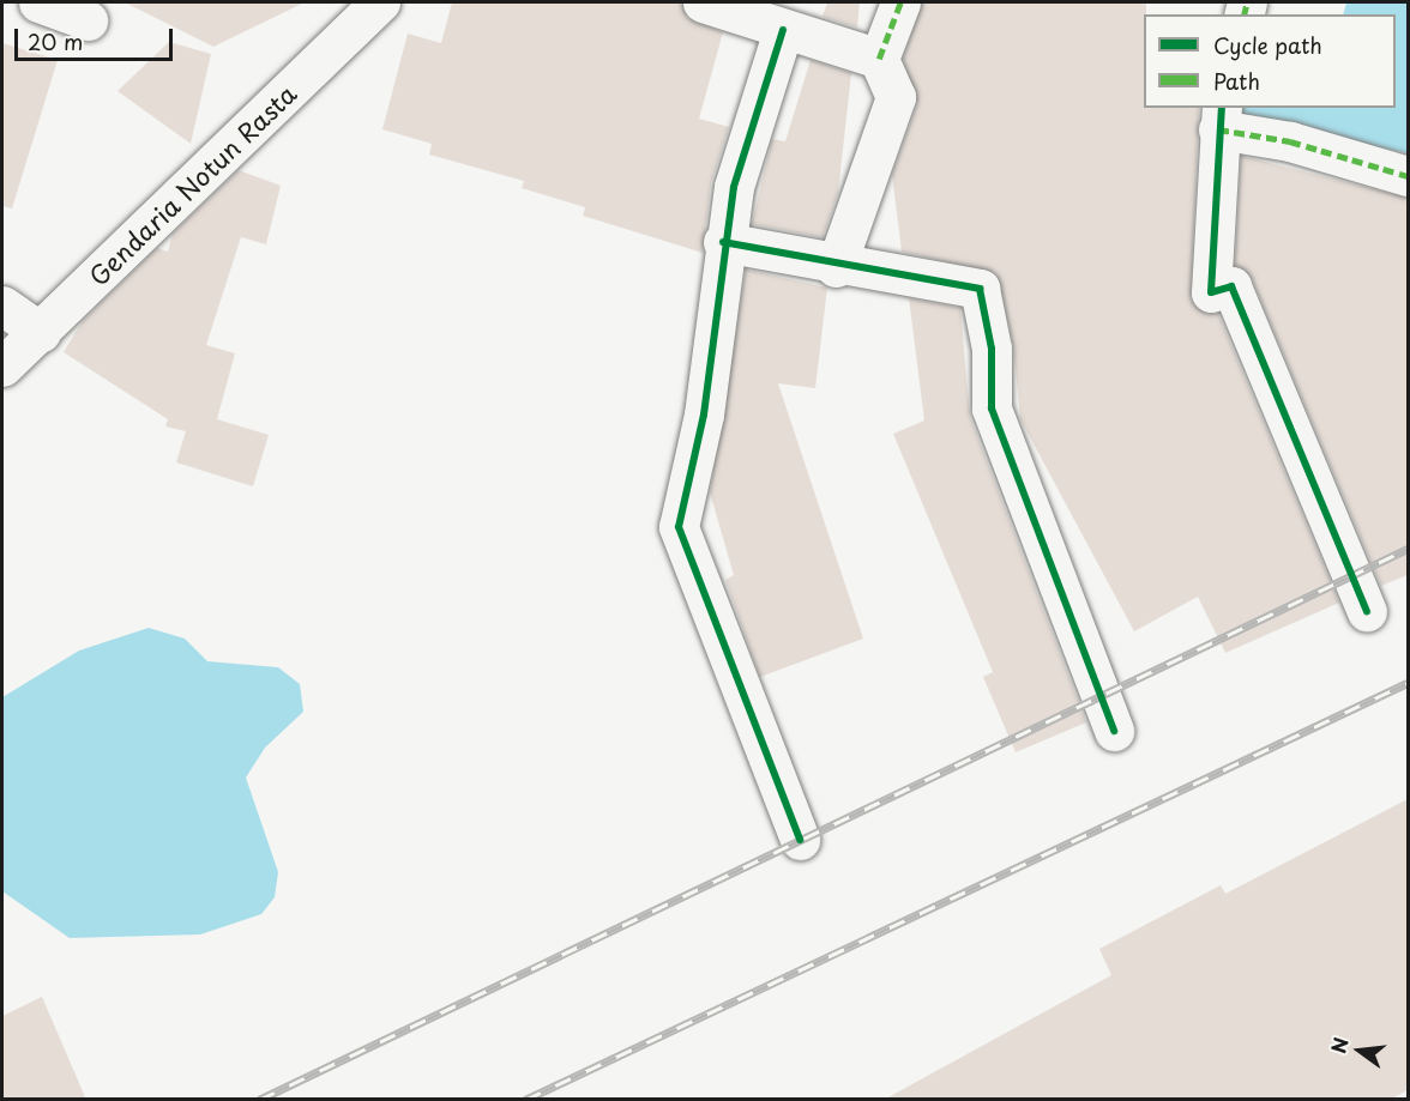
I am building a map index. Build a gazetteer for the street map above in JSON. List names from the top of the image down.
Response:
{
  "streets": {
    "street": ["Gendaria Notun Rasta"]
  },
  "legend": ["Cycle path", "Path"],
  "scale_bar": "20 m",
  "north": "left"
}
